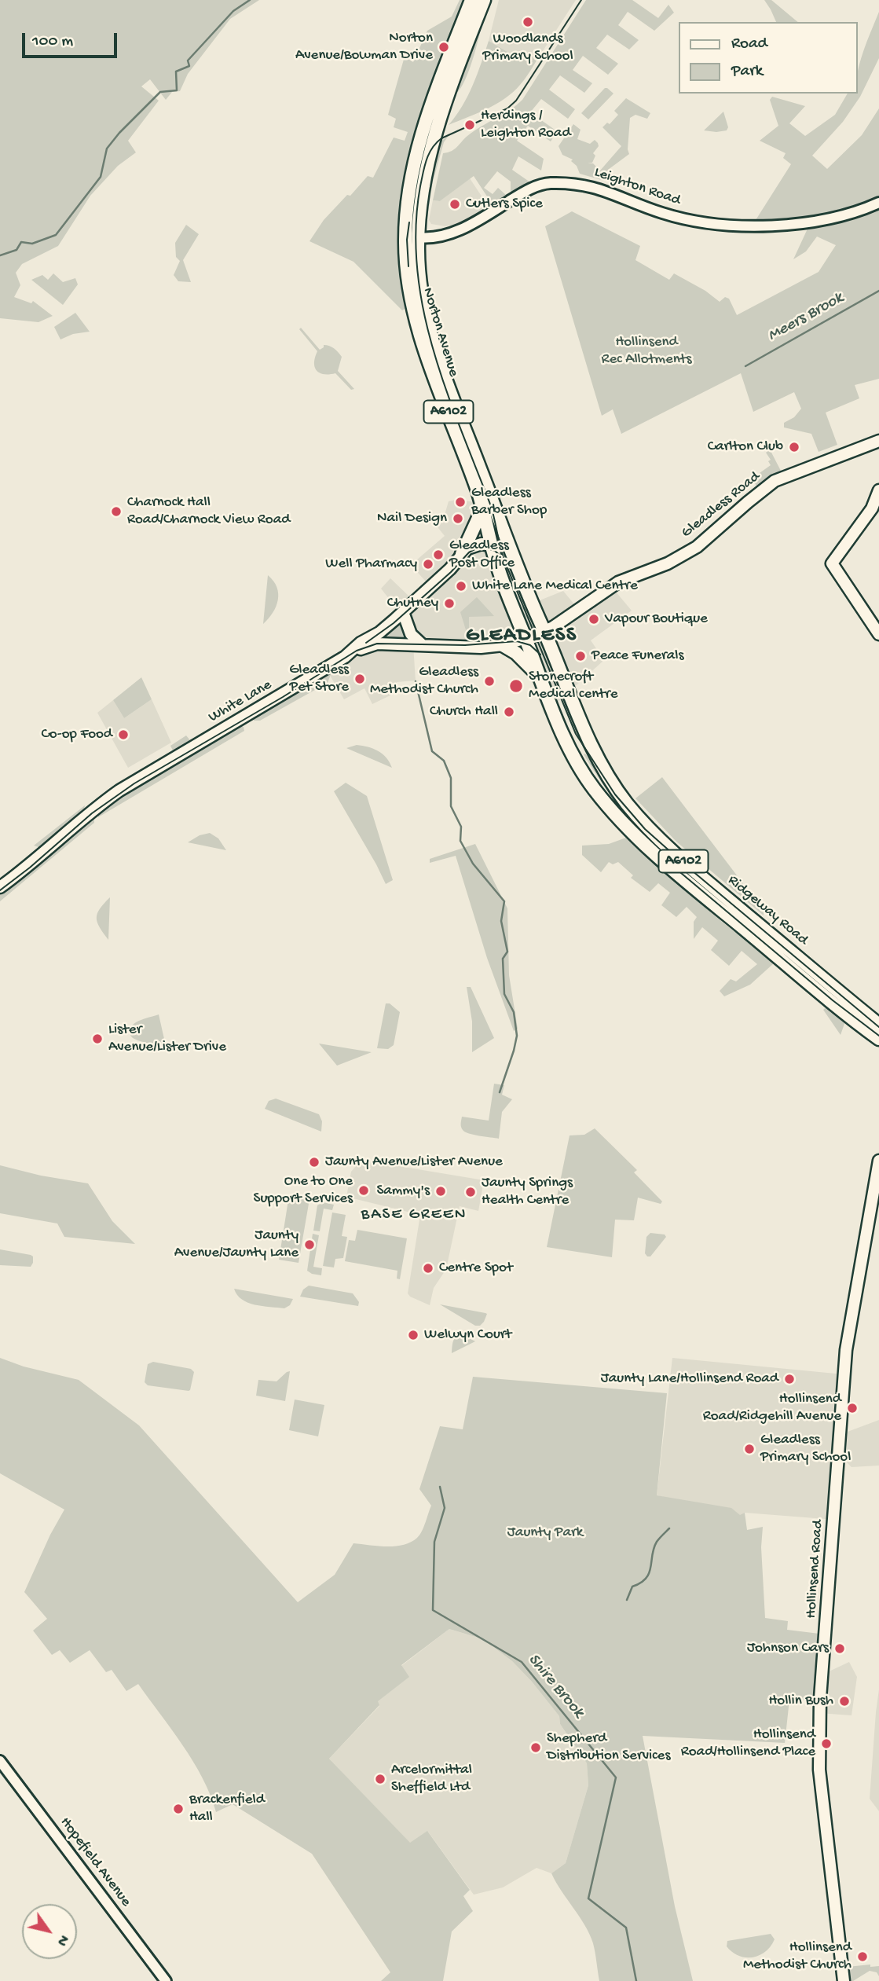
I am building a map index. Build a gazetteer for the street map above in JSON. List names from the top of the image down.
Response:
{
  "streets": {
    "highway": ["Norton Avenue", "A6102", "Ridgeway Road"],
    "main road": ["Gleadless Road", "White Lane", "Hollinsend Road"],
    "street": ["Leighton Road", "Hopefield Avenue"]
  },
  "crossings": [
    ["Leighton Road", "Norton Avenue"],
    ["Norton Avenue", "White Lane"],
    ["Norton Avenue", "Ridgeway Road"],
    ["Gleadless Road", "White Lane"],
    ["Gleadless Road", "Ridgeway Road"],
    ["White Lane", "Ridgeway Road"]
  ],
  "districts": ["GLEADLESS", "BASE GREEN"],
  "water": ["Meers Brook", "Shire Brook"],
  "parks": ["Hollinsend Rec Allotments", "Jaunty Park"],
  "places": [
    "Woodlands Primary School",
    "Norton Avenue/Bowman Drive",
    "Herdings / Leighton Road",
    "Cutlers Spice",
    "Carlton Club",
    "Gleadless Barber Shop",
    "Charnock Hall Road/Charnock View Road",
    "Nail Design",
    "Gleadless Post Office",
    "Well Pharmacy",
    "White Lane Medical Centre",
    "Chutney",
    "Vapour Boutique",
    "Peace Funerals",
    "Gleadless Pet Store",
    "Gleadless Methodist Church",
    "Stonecroft Medical centre",
    "Church Hall",
    "Co-op Food",
    "Lister Avenue/Lister Drive",
    "Jaunty Avenue/Lister Avenue",
    "One to One Support Services",
    "Sammy's",
    "Jaunty Springs Health Centre",
    "Jaunty Avenue/Jaunty Lane",
    "Centre Spot",
    "Welwyn Court",
    "Jaunty Lane/Hollinsend Road",
    "Hollinsend Road/Ridgehill Avenue",
    "Gleadless Primary School",
    "Johnson Cars",
    "Hollin Bush",
    "Hollinsend Road/Hollinsend Place",
    "Shepherd Distribution Services",
    "Arcelormittal Sheffield Ltd",
    "Brackenfield Hall",
    "Hollinsend Methodist Church"
  ],
  "legend": ["Road", "Park"],
  "scale_bar": "100 m",
  "north": "bottom right"
}
